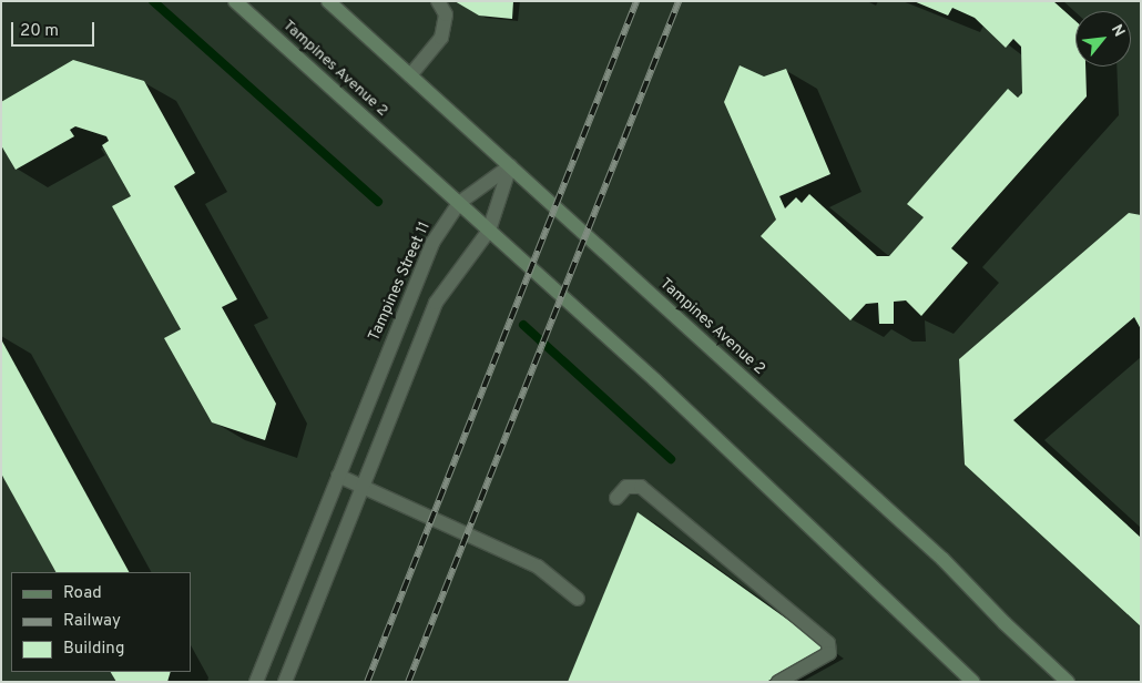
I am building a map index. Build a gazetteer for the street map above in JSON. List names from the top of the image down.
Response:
{
  "streets": {
    "main road": ["Tampines Avenue 2"],
    "street": ["Tampines Street 11"]
  },
  "crossings": [
    ["Tampines Avenue 2", "Tampines Street 11"]
  ],
  "legend": ["Road", "Railway", "Building"],
  "scale_bar": "20 m",
  "north": "top right"
}
